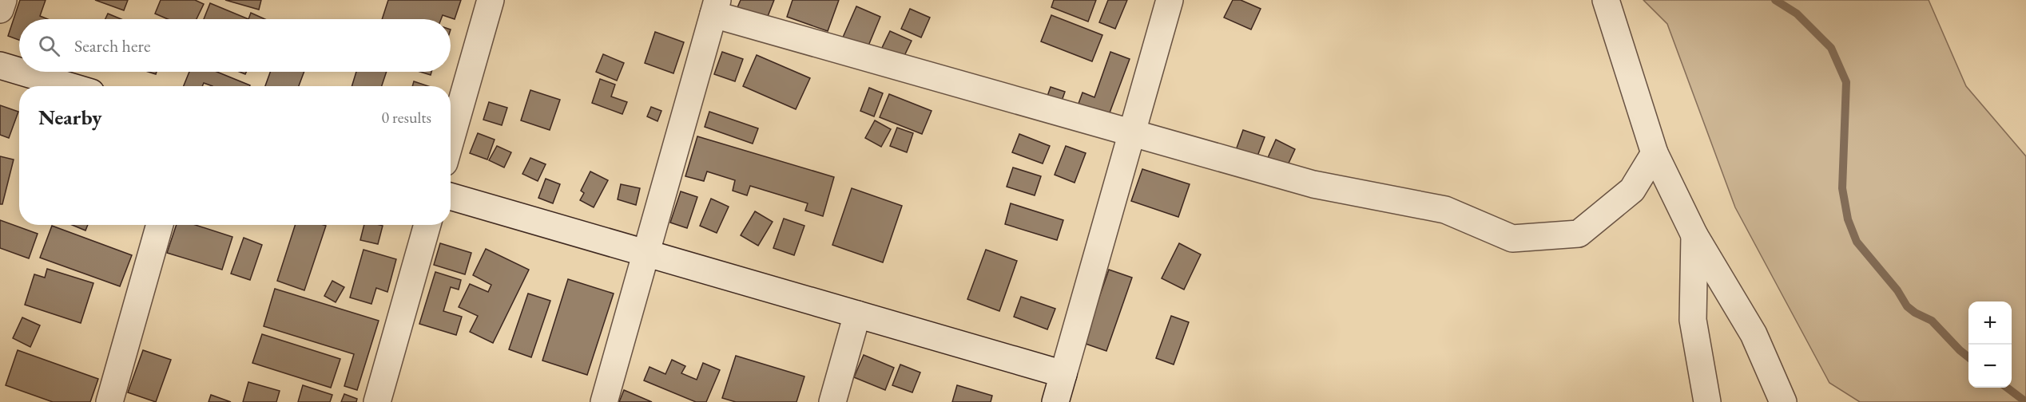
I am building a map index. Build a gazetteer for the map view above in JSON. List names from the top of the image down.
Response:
{
  "page": {
    "search": "Search here",
    "heading": ["Nearby", "0 results"],
    "map_buttons": ["+", "−"]
  }
}
